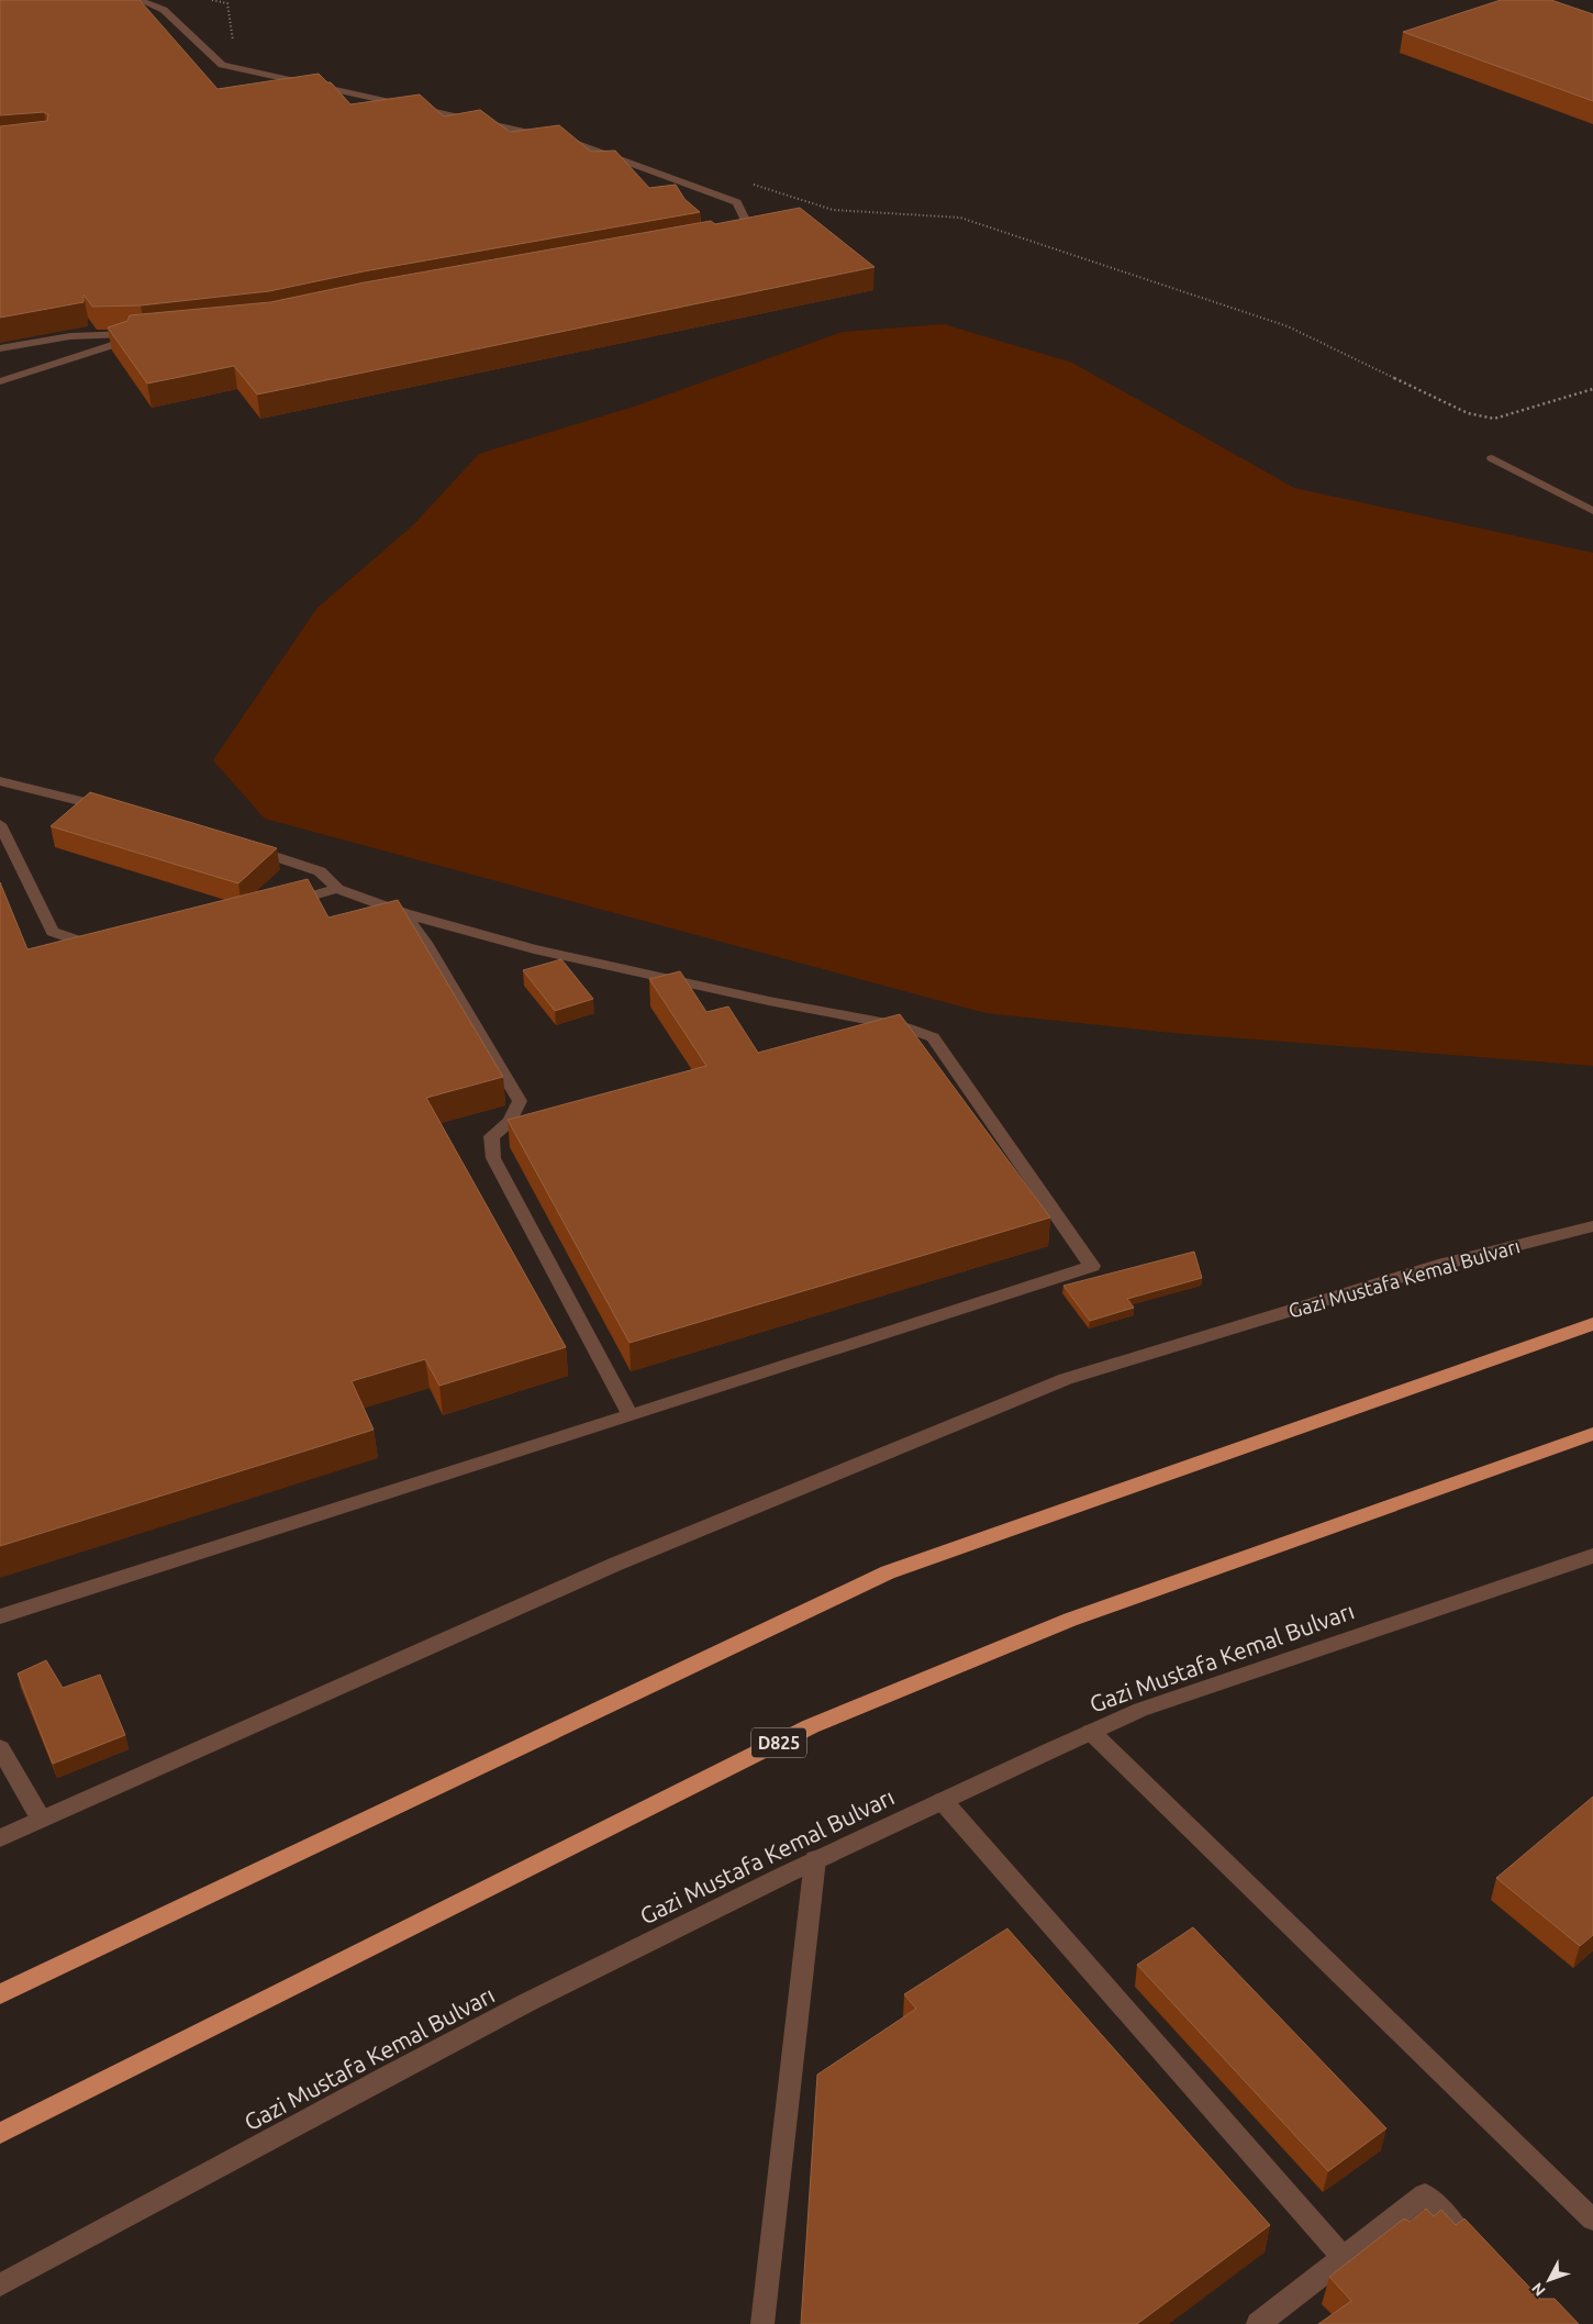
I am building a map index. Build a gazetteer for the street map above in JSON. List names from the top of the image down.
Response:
{
  "streets": {
    "highway": ["D825"],
    "street": ["Gazi Mustafa Kemal Bulvarı"]
  },
  "north": "bottom left"
}
